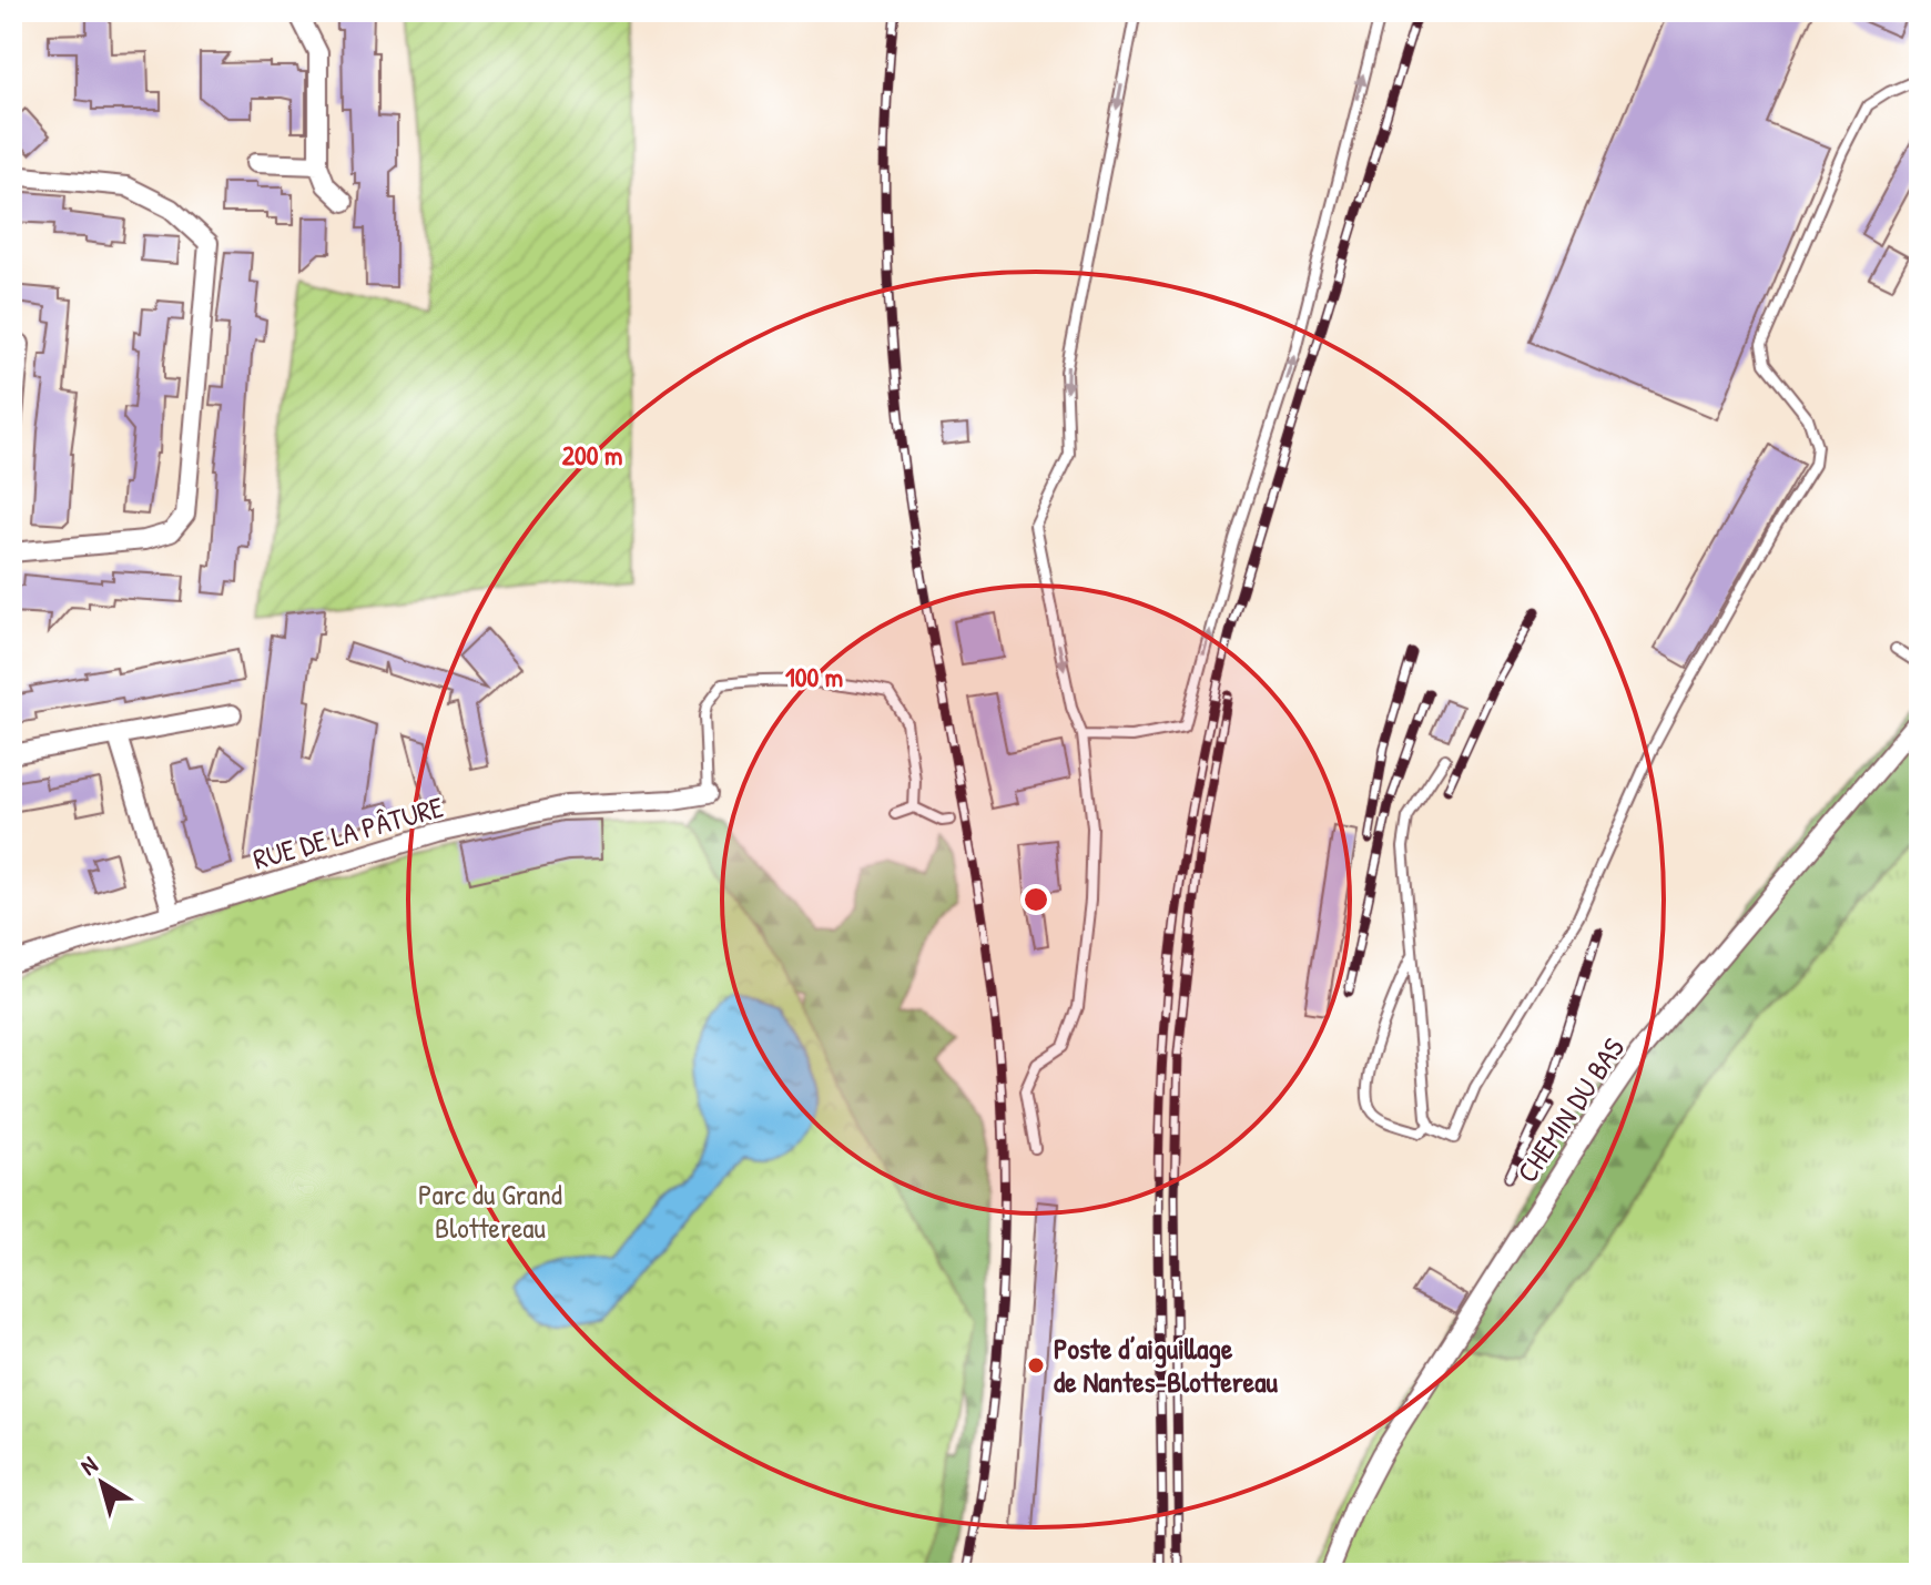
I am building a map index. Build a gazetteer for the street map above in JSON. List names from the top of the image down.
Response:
{
  "streets": {
    "street": ["RUE DE LA PÂTURE", "CHEMIN DU BAS"]
  },
  "parks": ["Parc du Grand Blottereau"],
  "places": ["Poste d’aiguillage de Nantes-Blottereau"],
  "north": "top left",
  "rings": ["200 m", "100 m"]
}
